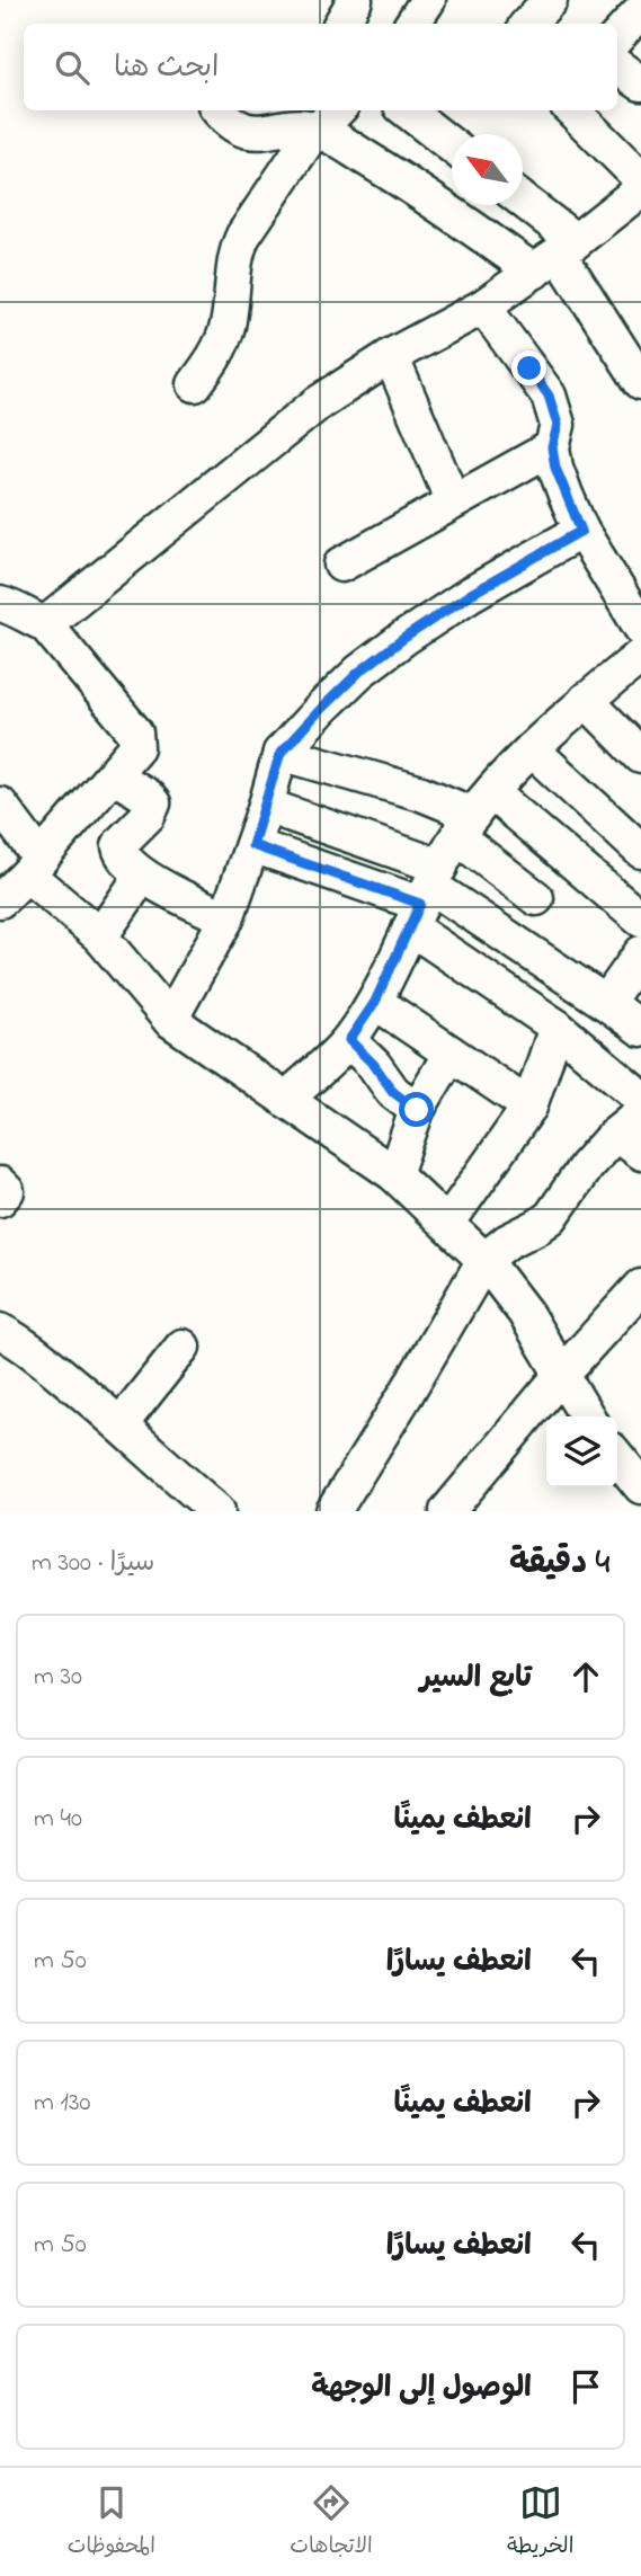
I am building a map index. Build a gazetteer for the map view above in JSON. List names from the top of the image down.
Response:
{
  "north": "top left",
  "page": {
    "search": "ابحث هنا",
    "heading": ["4 دقيقة", "سيرًا · 300 m"],
    "list": [
      ["تابع السير", "30 m"],
      ["انعطف يمينًا", "40 m"],
      ["انعطف يسارًا", "50 m"],
      ["انعطف يمينًا", "130 m"],
      ["انعطف يسارًا", "50 m"],
      "الوصول إلى الوجهة"
    ],
    "nav": ["الخريطة", "الاتجاهات", "المحفوظات"]
  }
}
